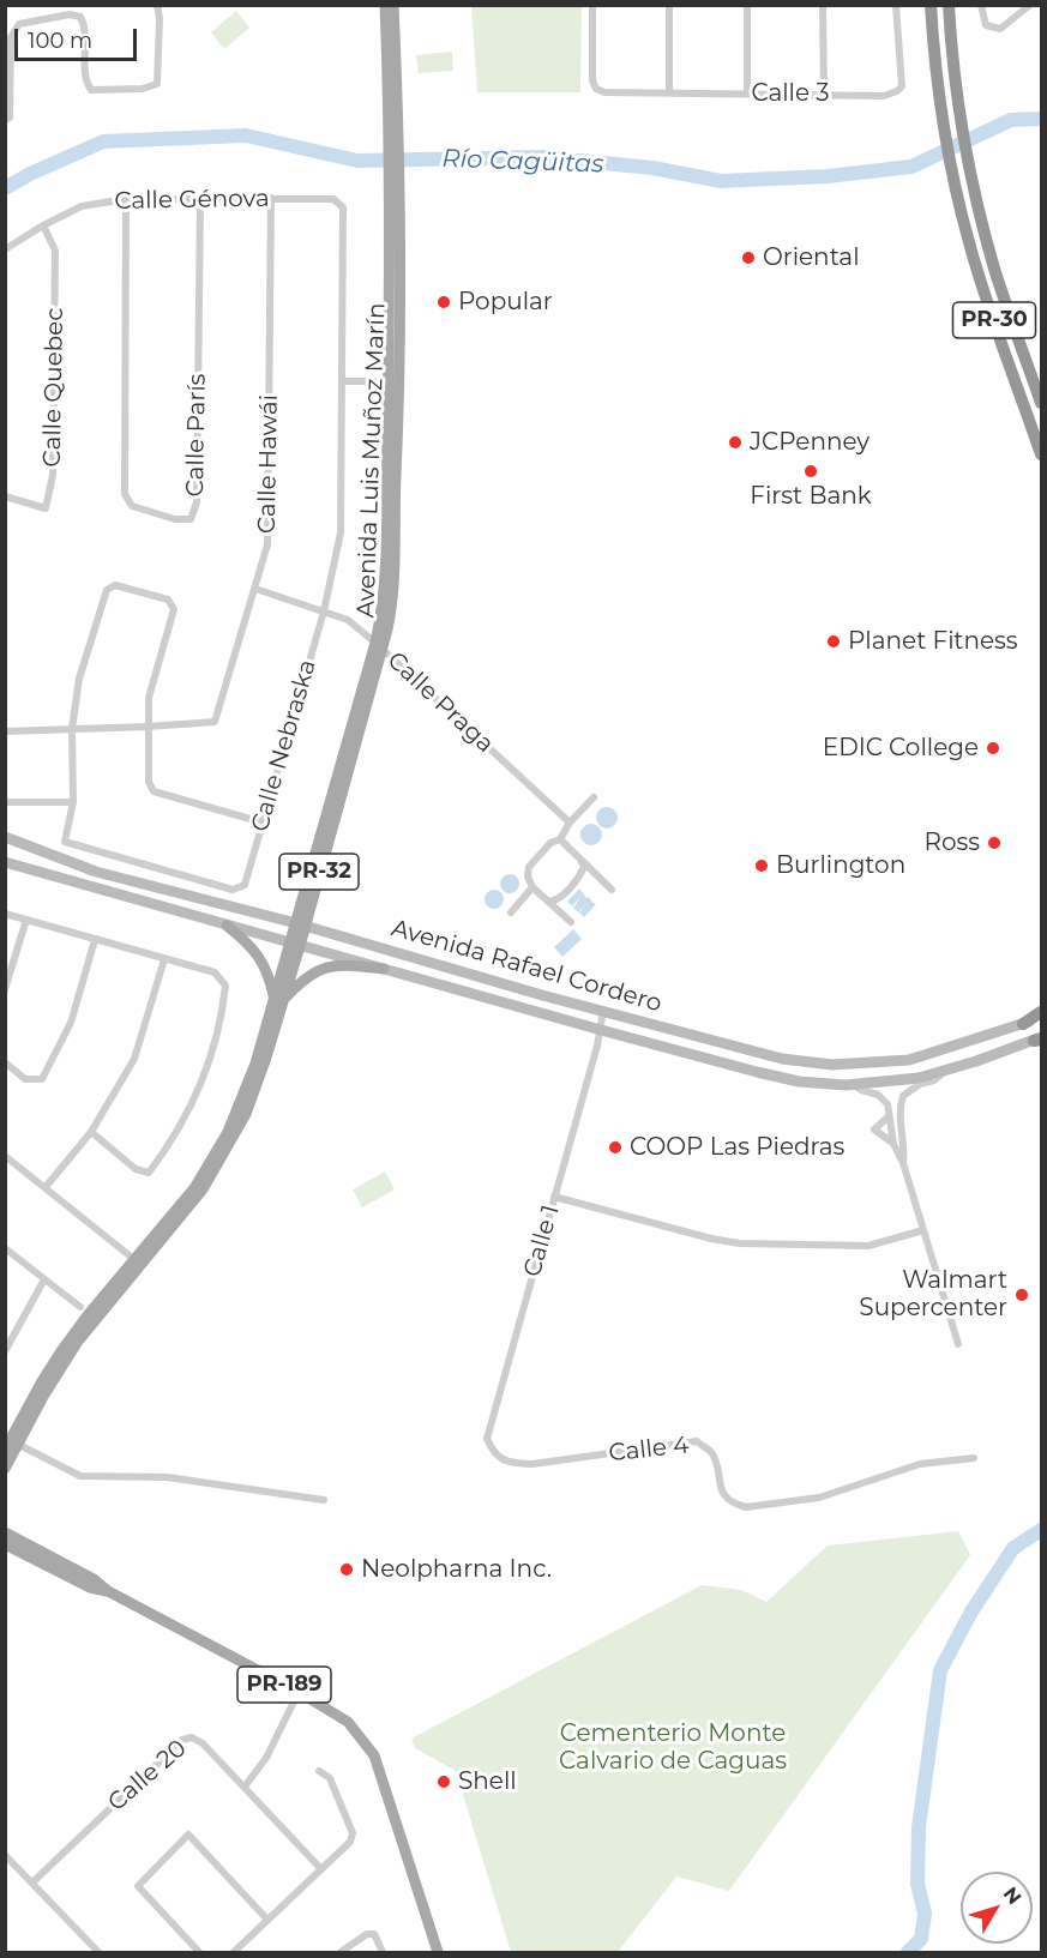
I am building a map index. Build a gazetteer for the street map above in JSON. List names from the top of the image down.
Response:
{
  "streets": {
    "highway": ["PR-30"],
    "main road": [
      "Avenida Luis Muñoz Marín",
      "PR-32",
      "Avenida Rafael Cordero",
      "PR-189"
    ],
    "street": [
      "Calle 3",
      "Calle Génova",
      "Calle Quebec",
      "Calle París",
      "Calle Hawái",
      "Calle Praga",
      "Calle Nebraska",
      "Calle 1",
      "Calle 4",
      "Calle 20"
    ]
  },
  "crossings": [
    ["Calle Génova", "Calle Quebec"],
    ["Calle Génova", "Calle París"],
    ["Calle Génova", "Calle Hawái"],
    ["Calle Génova", "Calle Nebraska"],
    ["Avenida Luis Muñoz Marín", "Calle Praga"],
    ["Avenida Luis Muñoz Marín", "Avenida Rafael Cordero"],
    ["Calle Hawái", "Calle Praga"],
    ["Calle Praga", "Calle Nebraska"],
    ["Avenida Rafael Cordero", "Calle 1"],
    ["Calle 1", "Calle 4"]
  ],
  "water": ["Río Cagüitas"],
  "parks": ["Cementerio Monte Calvario de Caguas"],
  "places": [
    "Oriental",
    "Popular",
    "JCPenney",
    "First Bank",
    "Planet Fitness",
    "EDIC College",
    "Ross",
    "Burlington",
    "COOP Las Piedras",
    "Walmart Supercenter",
    "Neolpharna Inc.",
    "Shell"
  ],
  "scale_bar": "100 m",
  "north": "top right"
}
